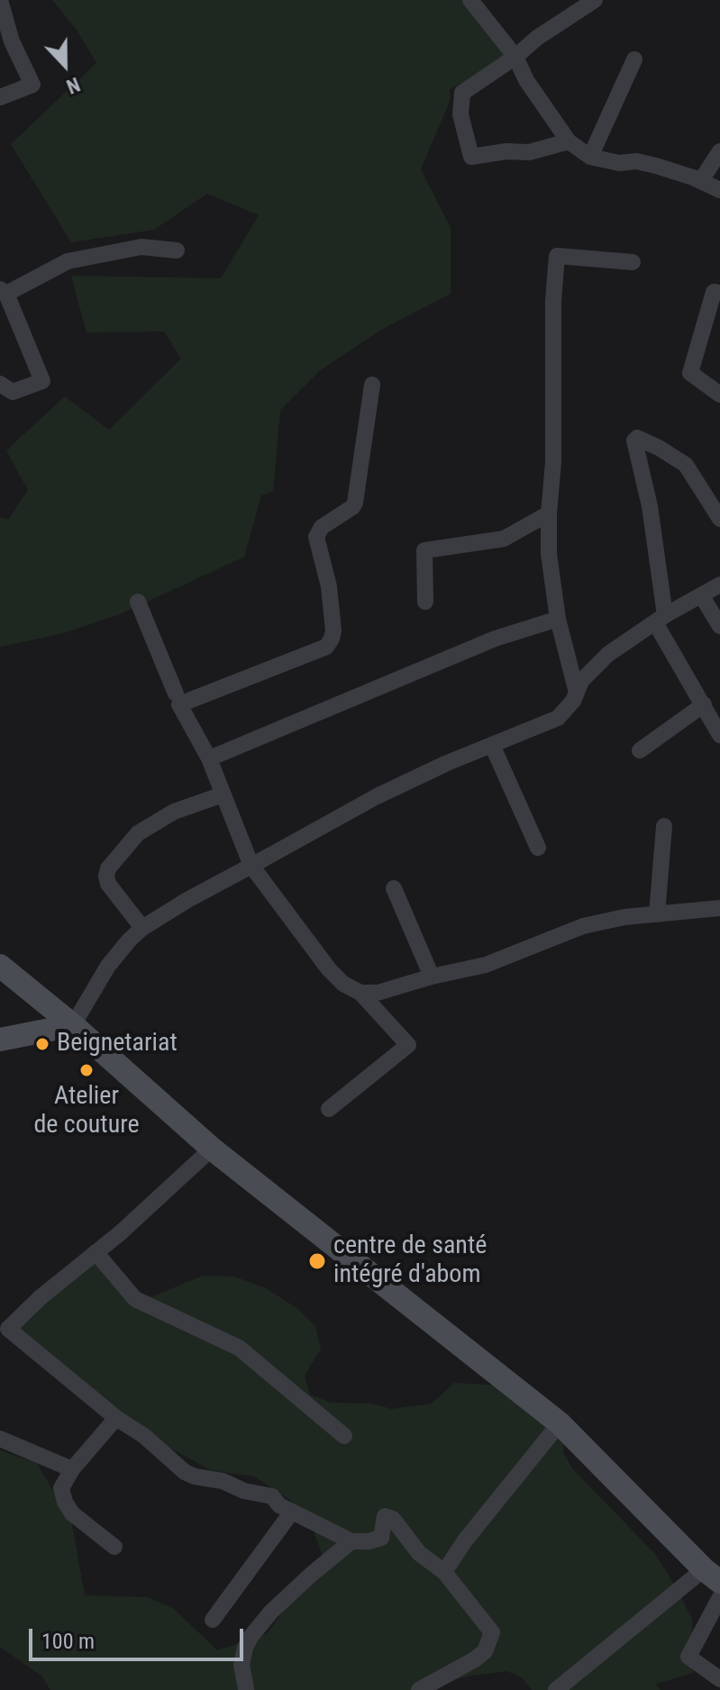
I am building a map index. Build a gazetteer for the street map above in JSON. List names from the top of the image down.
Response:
{
  "places": ["Beignetariat", "Atelier de couture", "centre de santé intégré d'abom"],
  "scale_bar": "100 m",
  "north": "bottom"
}
